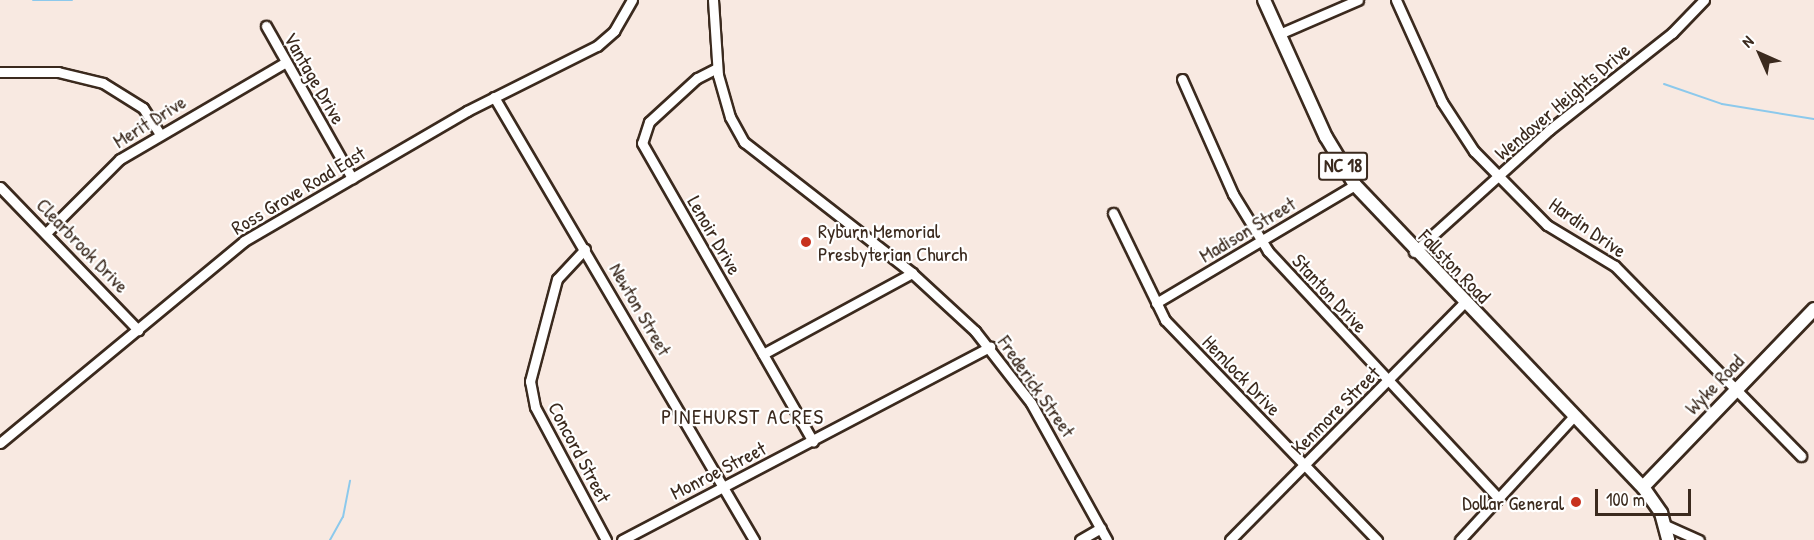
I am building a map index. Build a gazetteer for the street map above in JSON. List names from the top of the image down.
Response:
{
  "streets": {
    "main road": ["NC 18", "Fallston Road", "Wyke Road"],
    "street": [
      "Vantage Drive",
      "Wendover Heights Drive",
      "Merit Drive",
      "Ross Grove Road East",
      "Hardin Drive",
      "Madison Street",
      "Lenoir Drive",
      "Clearbrook Drive",
      "Stanton Drive",
      "Newton Street",
      "Hemlock Drive",
      "Frederick Street",
      "Kenmore Street",
      "Concord Street",
      "Monroe Street"
    ]
  },
  "crossings": [
    ["Vantage Drive", "Merit Drive"],
    ["Vantage Drive", "Ross Grove Road East"],
    ["Wendover Heights Drive", "Hardin Drive"],
    ["Wendover Heights Drive", "Fallston Road"],
    ["Merit Drive", "Clearbrook Drive"],
    ["NC 18", "Fallston Road"],
    ["Ross Grove Road East", "Clearbrook Drive"],
    ["Ross Grove Road East", "Newton Street"],
    ["Hardin Drive", "Wyke Road"],
    ["Madison Street", "Fallston Road"],
    ["Madison Street", "Stanton Drive"],
    ["Madison Street", "Hemlock Drive"],
    ["Lenoir Drive", "Frederick Street"],
    ["Lenoir Drive", "Monroe Street"],
    ["Fallston Road", "Wyke Road"],
    ["Fallston Road", "Kenmore Street"],
    ["Stanton Drive", "Kenmore Street"],
    ["Newton Street", "Concord Street"],
    ["Newton Street", "Monroe Street"],
    ["Hemlock Drive", "Kenmore Street"],
    ["Frederick Street", "Monroe Street"]
  ],
  "districts": ["PINEHURST ACRES"],
  "places": ["Ryburn Memorial Presbyterian Church", "Dollar General"],
  "scale_bar": "100 m",
  "north": "top left"
}
